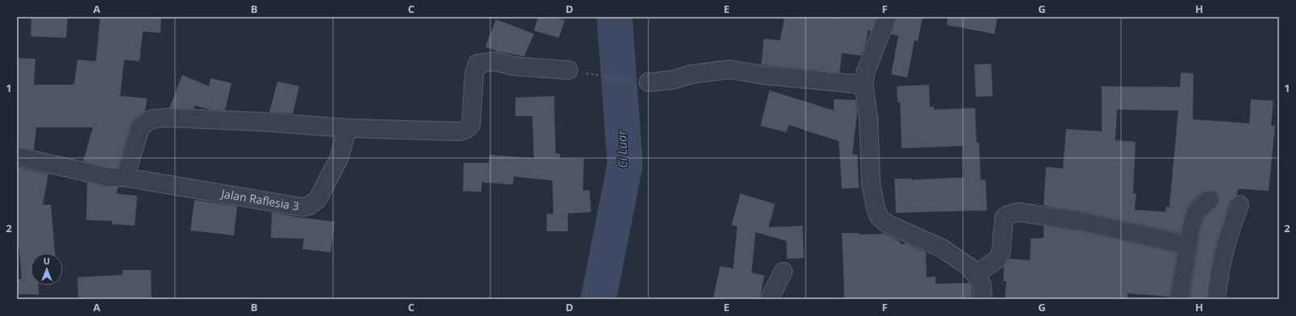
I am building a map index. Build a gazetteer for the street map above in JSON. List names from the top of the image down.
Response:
{
  "streets": {
    "street": ["Jalan Raflesia 3"]
  },
  "water": ["Ci Luar"],
  "north": "top",
  "grid": {
    "columns": [
      "A",
      "B",
      "C",
      "D",
      "E",
      "F",
      "G",
      "H"
    ],
    "rows": ["1", "2"]
  }
}
